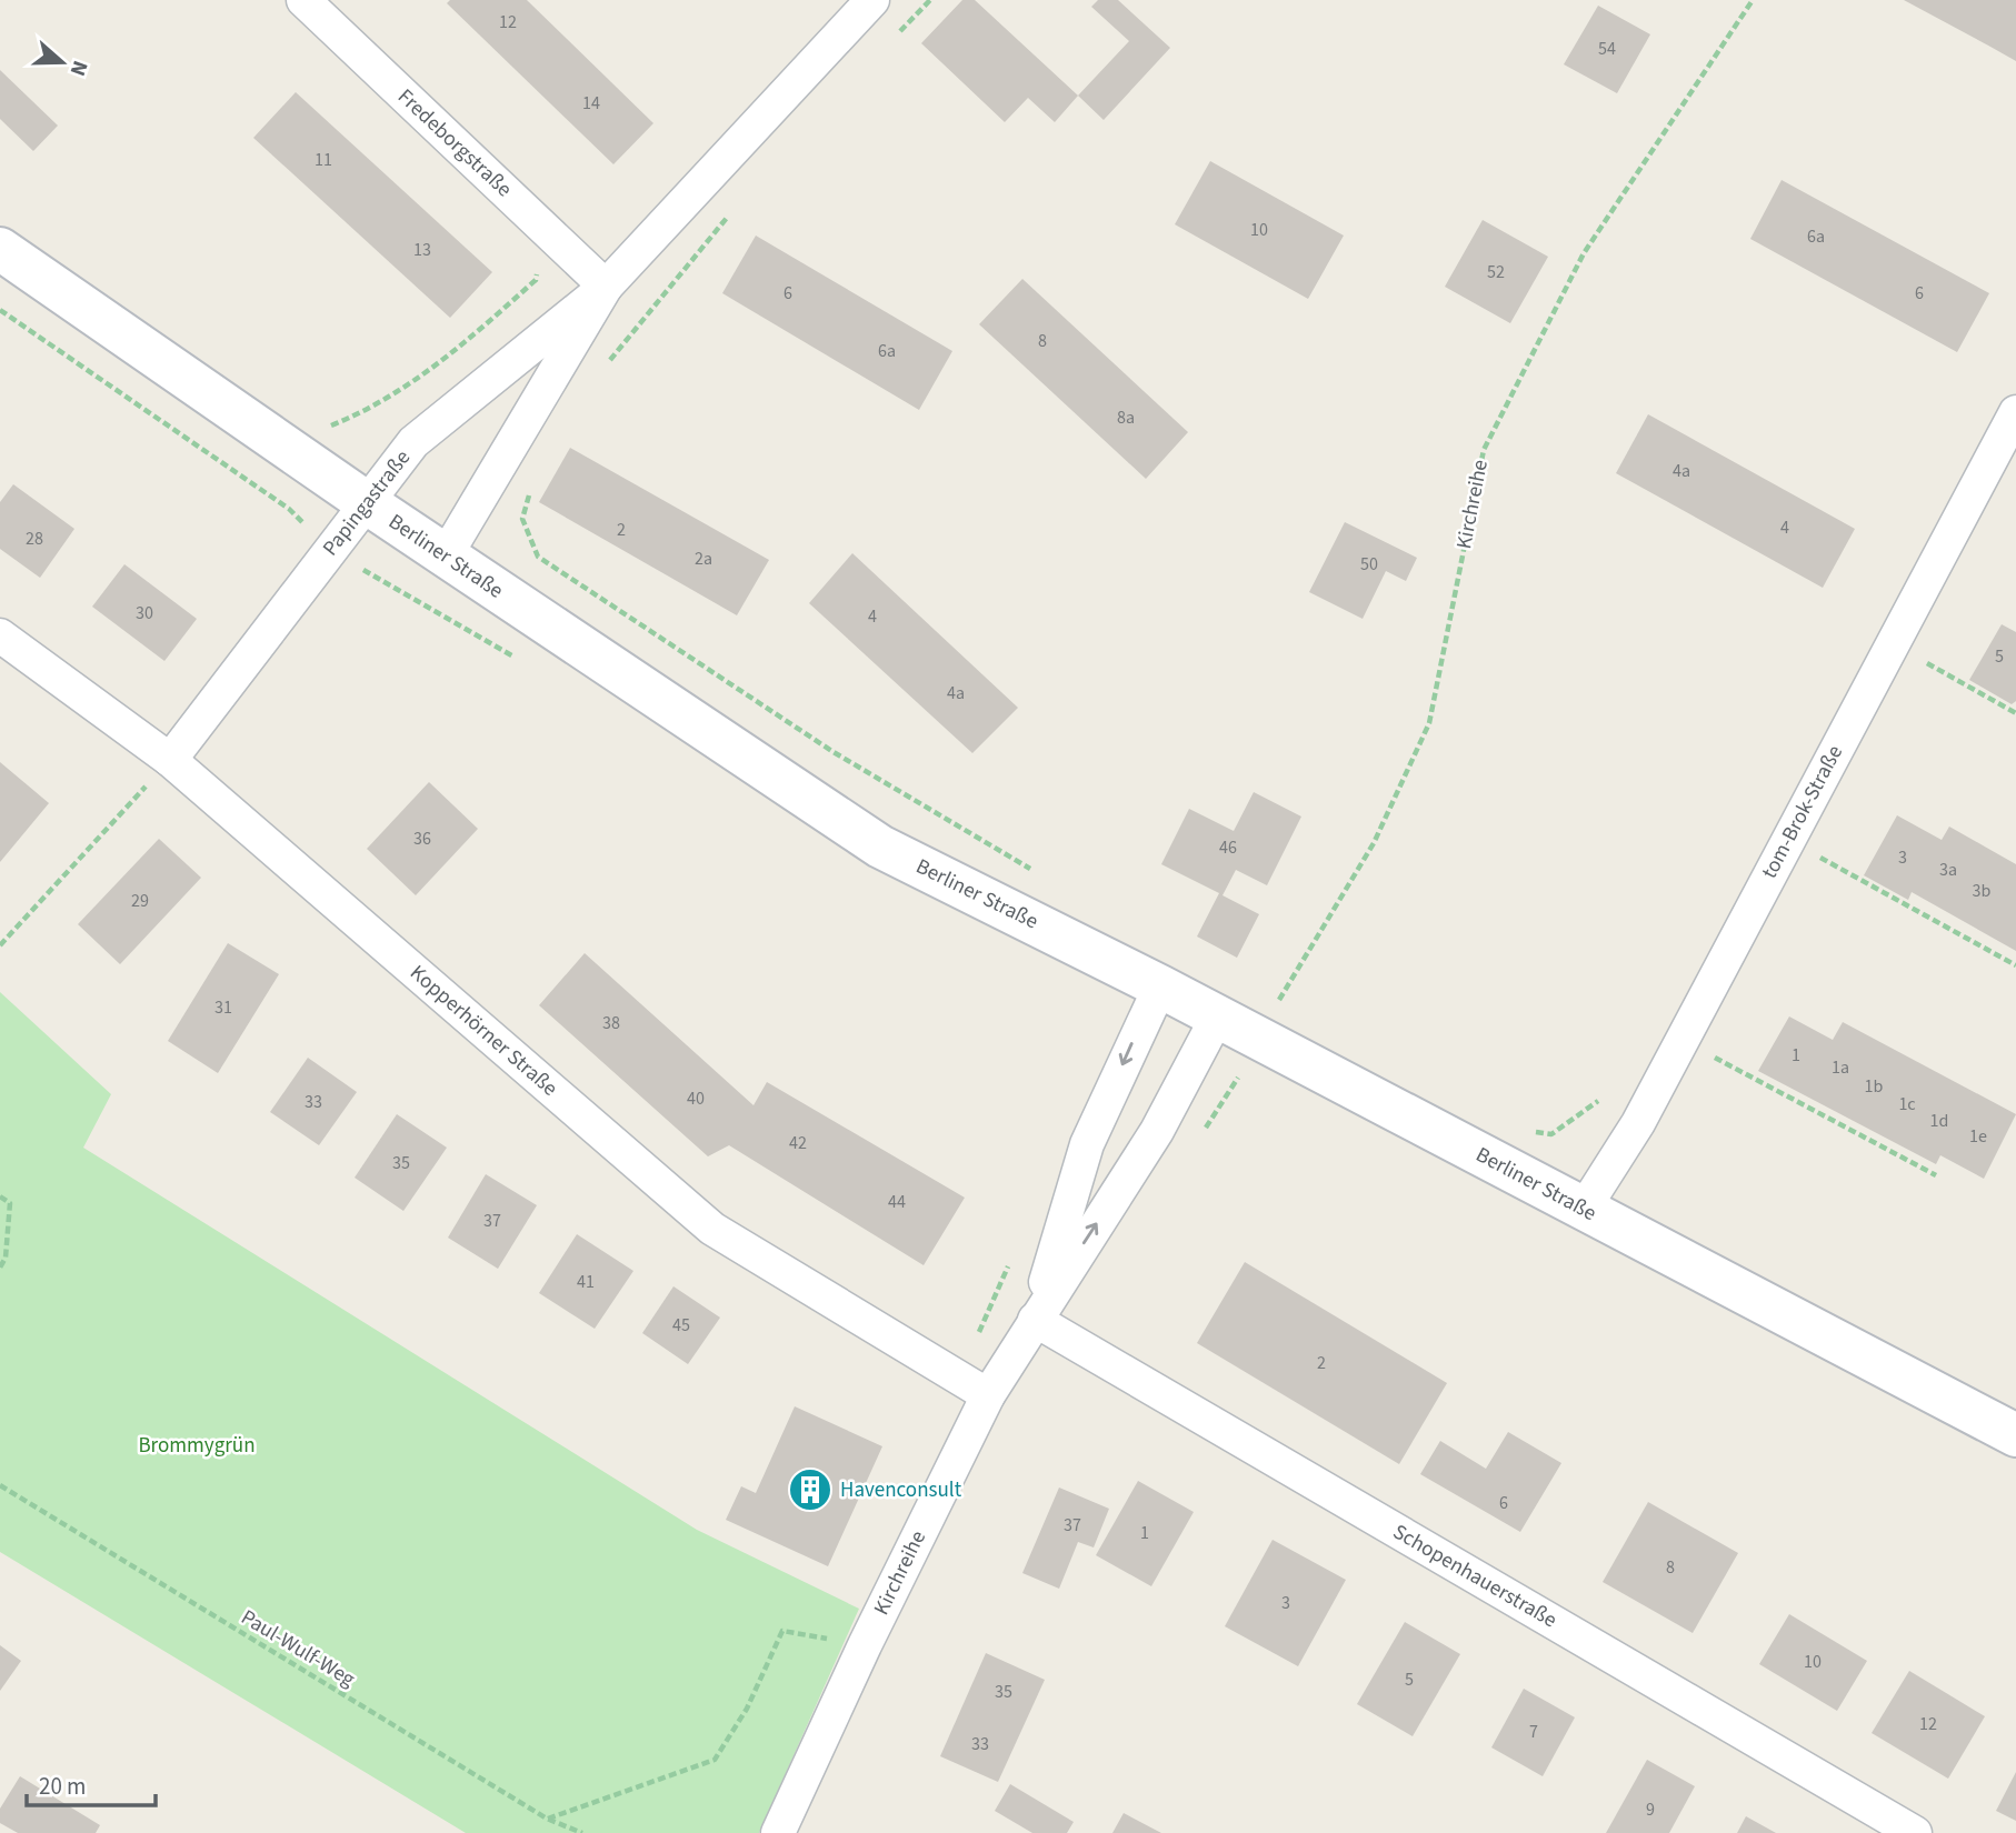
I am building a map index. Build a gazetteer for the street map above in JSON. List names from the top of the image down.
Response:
{
  "streets": {
    "main road": ["Berliner Straße"],
    "street": [
      "Fredeborgstraße",
      "Papingastraße",
      "Kirchreihe",
      "tom-Brok-Straße",
      "Kopperhörner Straße",
      "Schopenhauerstraße"
    ],
    "path": ["Paul-Wulf-Weg"]
  },
  "crossings": [
    ["Fredeborgstraße", "Papingastraße"],
    ["Papingastraße", "Berliner Straße"],
    ["Papingastraße", "Kopperhörner Straße"],
    ["Kirchreihe", "Berliner Straße"],
    ["Kirchreihe", "Kopperhörner Straße"],
    ["Kirchreihe", "Schopenhauerstraße"],
    ["Berliner Straße", "tom-Brok-Straße"]
  ],
  "parks": ["Brommygrün"],
  "places": {
    "building": ["Havenconsult"]
  },
  "house_numbers": [
    "12",
    "54",
    "14",
    "11",
    "10",
    "6a",
    "13",
    "52",
    "6",
    "6",
    "8",
    "6a",
    "8a",
    "4a",
    "4",
    "2",
    "28",
    "2a",
    "50",
    "30",
    "4",
    "5",
    "4a",
    "36",
    "46",
    "3",
    "3a",
    "3b",
    "29",
    "31",
    "38",
    "1",
    "1a",
    "1b",
    "40",
    "33",
    "1c",
    "1d",
    "1e",
    "42",
    "35",
    "44",
    "37",
    "41",
    "45",
    "2",
    "6",
    "37",
    "1",
    "8",
    "3",
    "10",
    "5",
    "35",
    "12",
    "7",
    "33",
    "9"
  ],
  "scale_bar": "20 m",
  "north": "right"
}
